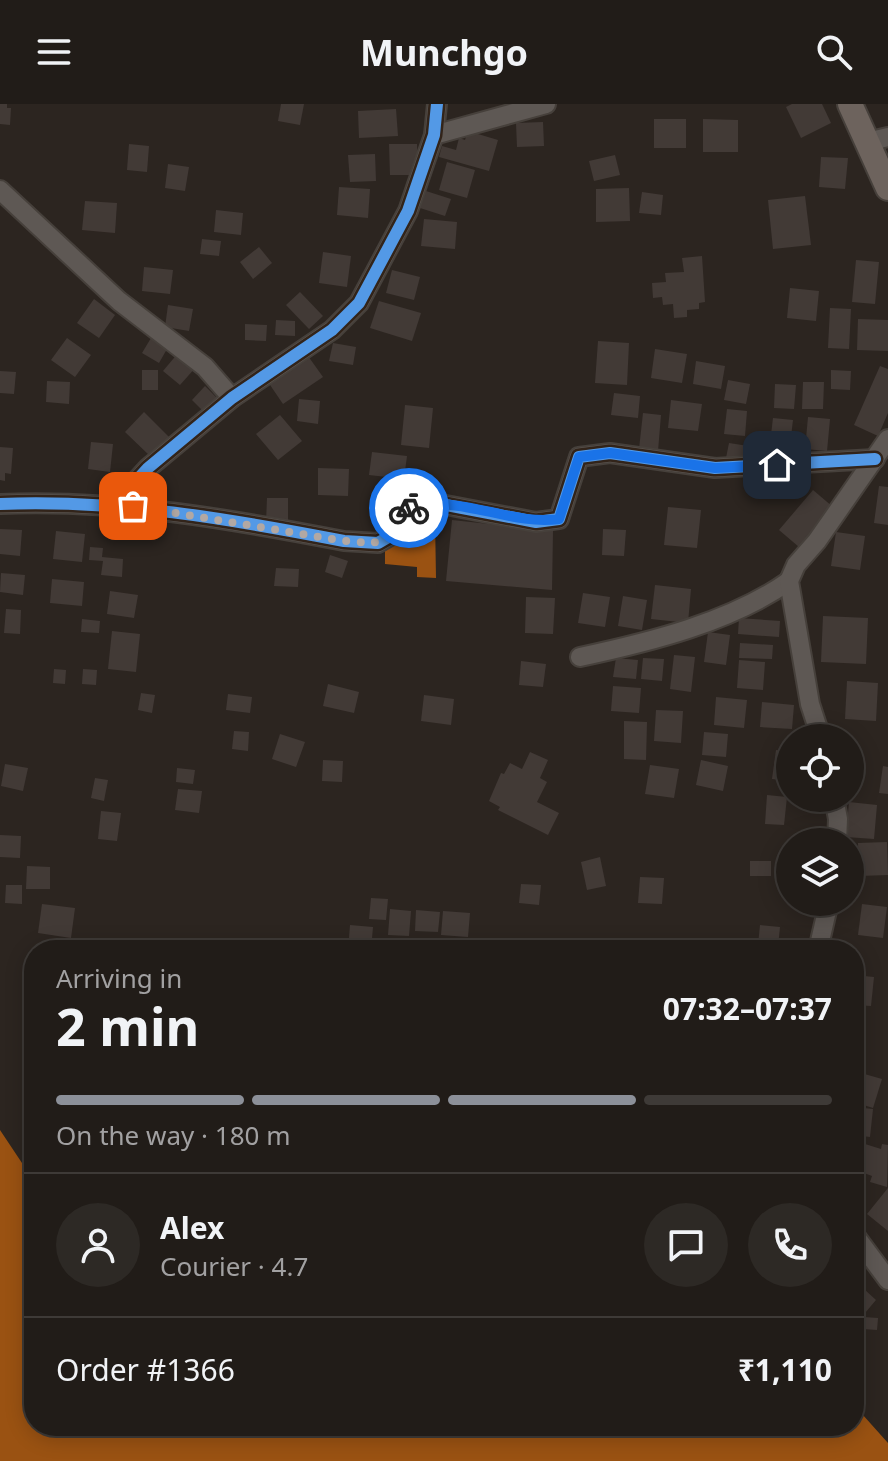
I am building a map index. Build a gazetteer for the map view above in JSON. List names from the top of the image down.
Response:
{
  "page": {
    "header": "Munchgo",
    "heading": ["2 min", "Arriving in", "07:32–07:37"],
    "panel": [
      "Alex",
      "Courier · 4.7",
      "Order #1366",
      "₹1,110"
    ],
    "bar": "On the way · 180 m"
  }
}
